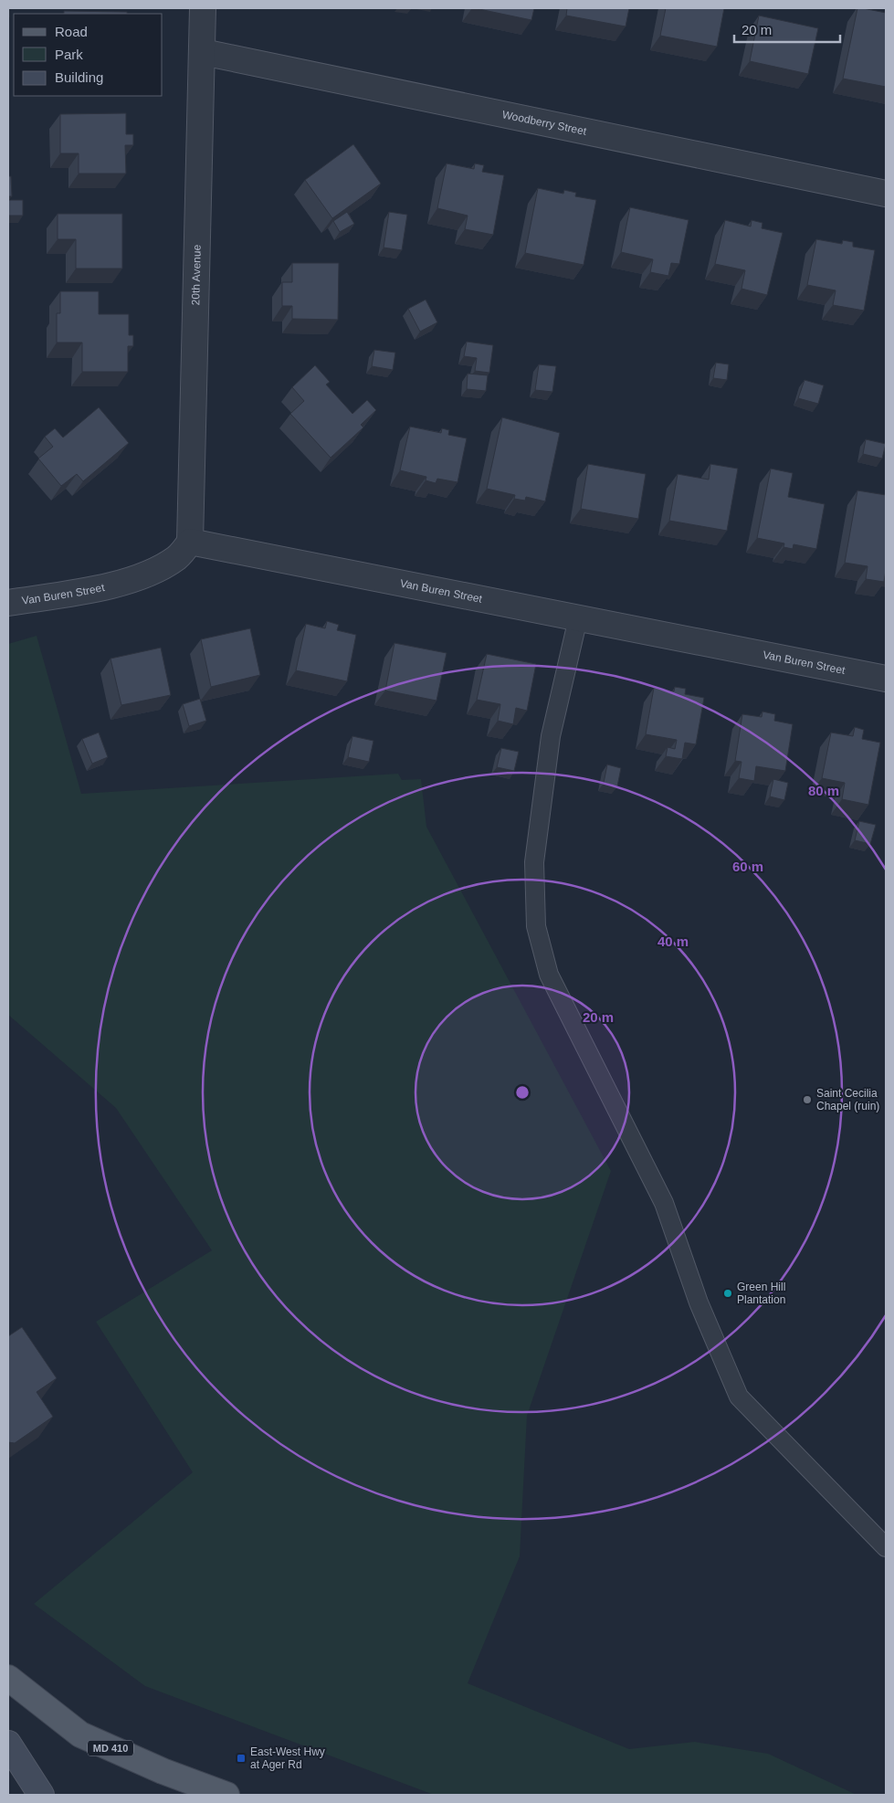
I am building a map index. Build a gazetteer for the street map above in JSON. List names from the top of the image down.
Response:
{
  "streets": {
    "main road": ["MD 410"],
    "street": ["Woodberry Street", "20th Avenue", "Van Buren Street"]
  },
  "crossings": [
    ["Woodberry Street", "20th Avenue"],
    ["20th Avenue", "Van Buren Street"]
  ],
  "places": {
    "other": ["Saint Cecilia Chapel (ruin)", "Green Hill Plantation"],
    "transit": ["East-West Hwy at Ager Rd"]
  },
  "legend": ["Road", "Park", "Building"],
  "scale_bar": "20 m",
  "rings": [
    "80 m",
    "60 m",
    "40 m",
    "20 m"
  ]
}
